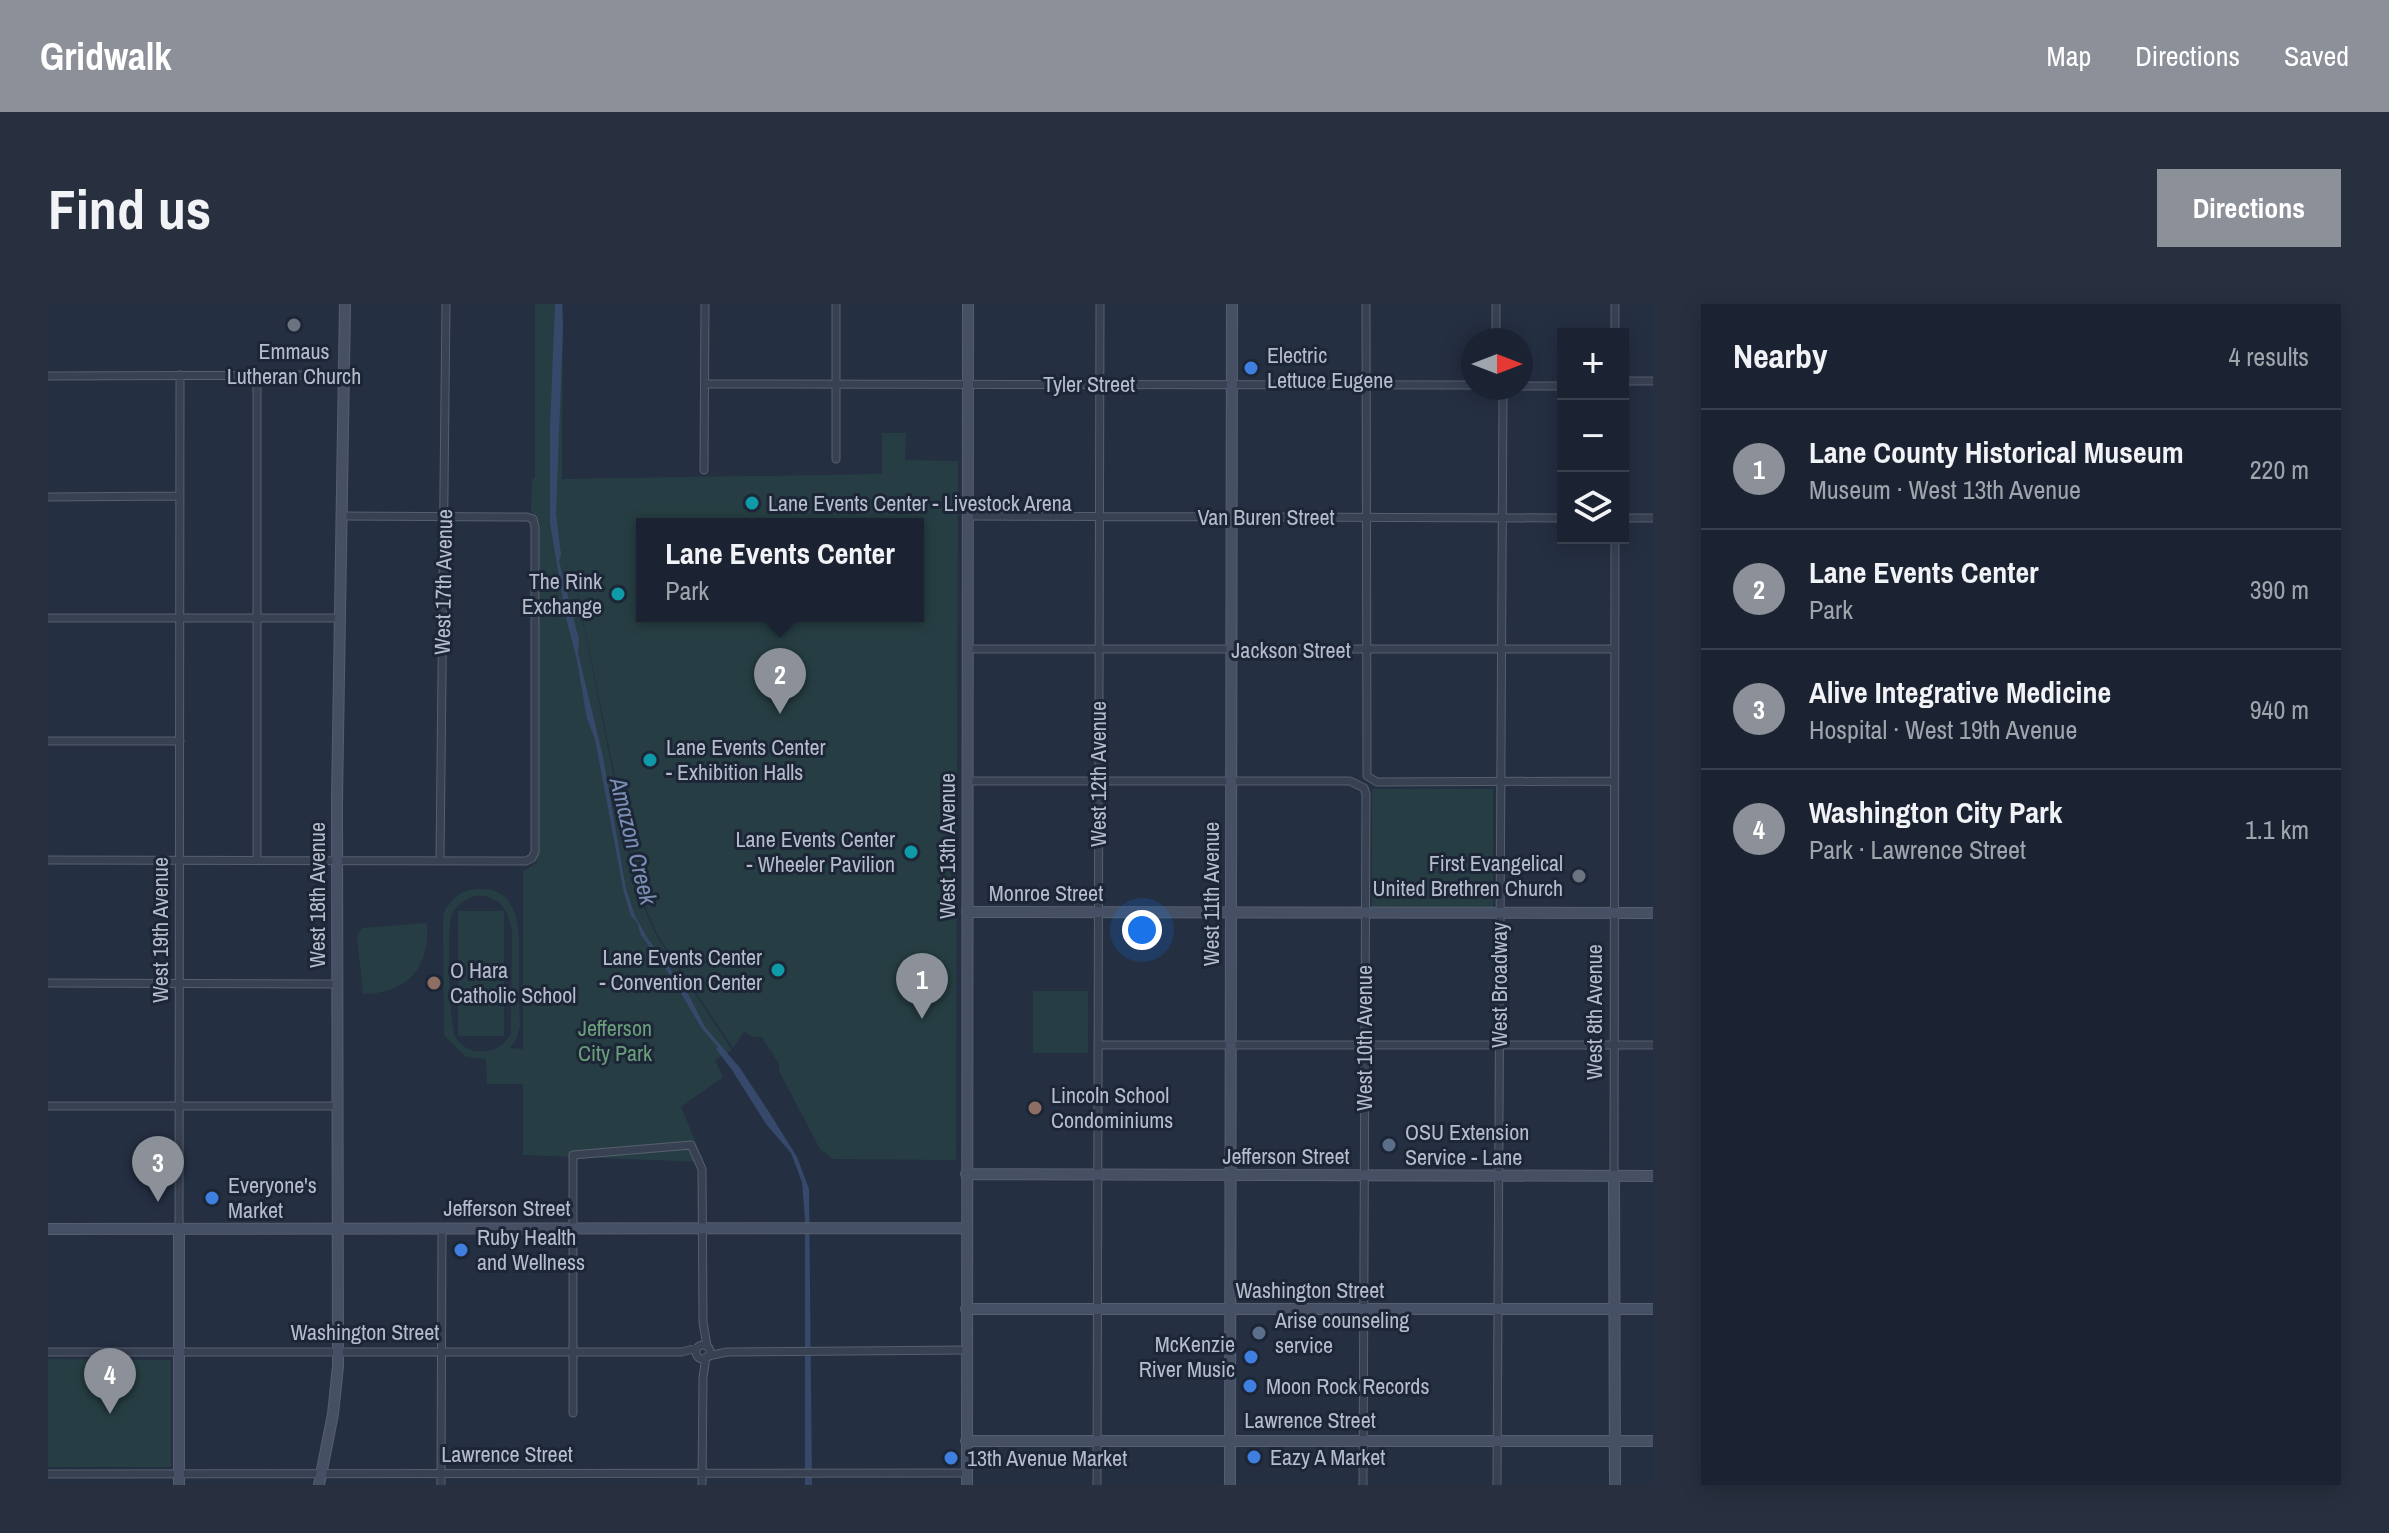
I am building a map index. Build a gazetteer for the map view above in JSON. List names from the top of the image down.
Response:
{
  "streets": {
    "main road": [
      "West 13th Avenue",
      "Monroe Street",
      "West 11th Avenue",
      "West 18th Avenue",
      "West 19th Avenue",
      "West 8th Avenue",
      "Jefferson Street",
      "Washington Street",
      "Lawrence Street"
    ],
    "street": [
      "Tyler Street",
      "Van Buren Street",
      "West 17th Avenue",
      "Jackson Street",
      "West 12th Avenue",
      "West Broadway",
      "West 10th Avenue"
    ]
  },
  "crossings": [
    ["Tyler Street", "West 12th Avenue"],
    ["Tyler Street", "West 13th Avenue"],
    ["Tyler Street", "West 11th Avenue"],
    ["Van Buren Street", "West 12th Avenue"],
    ["Van Buren Street", "West 13th Avenue"],
    ["Van Buren Street", "West 11th Avenue"],
    ["Van Buren Street", "West Broadway"],
    ["Jackson Street", "West 12th Avenue"],
    ["Jackson Street", "West 13th Avenue"],
    ["Jackson Street", "West 11th Avenue"],
    ["Jackson Street", "West Broadway"],
    ["Jackson Street", "West 8th Avenue"],
    ["West 12th Avenue", "Monroe Street"],
    ["West 12th Avenue", "Jefferson Street"],
    ["West 12th Avenue", "Washington Street"],
    ["West 12th Avenue", "Lawrence Street"],
    ["West 13th Avenue", "Monroe Street"],
    ["West 13th Avenue", "Jefferson Street"],
    ["West 13th Avenue", "Washington Street"],
    ["West 13th Avenue", "Lawrence Street"],
    ["Monroe Street", "West 11th Avenue"],
    ["Monroe Street", "West Broadway"],
    ["Monroe Street", "West 8th Avenue"],
    ["Monroe Street", "West 10th Avenue"],
    ["West 11th Avenue", "West 10th Avenue"],
    ["West 11th Avenue", "Jefferson Street"],
    ["West 11th Avenue", "Washington Street"],
    ["West 11th Avenue", "Lawrence Street"],
    ["West 18th Avenue", "Jefferson Street"],
    ["West 18th Avenue", "Washington Street"],
    ["West 18th Avenue", "Lawrence Street"],
    ["West 19th Avenue", "Jefferson Street"],
    ["West 19th Avenue", "Washington Street"],
    ["West 19th Avenue", "Lawrence Street"],
    ["West Broadway", "Jefferson Street"],
    ["West Broadway", "Washington Street"],
    ["West Broadway", "Lawrence Street"],
    ["West 8th Avenue", "Jefferson Street"],
    ["West 8th Avenue", "Washington Street"],
    ["West 8th Avenue", "Lawrence Street"],
    ["West 10th Avenue", "Jefferson Street"],
    ["West 10th Avenue", "Washington Street"],
    ["West 10th Avenue", "Lawrence Street"]
  ],
  "water": ["Amazon Creek"],
  "parks": ["Jefferson City Park"],
  "places": [
    "Emmaus Lutheran Church",
    "Electric Lettuce Eugene",
    "Lane Events Center - Livestock Arena",
    "The Rink Exchange",
    "Lane Events Center - Exhibition Halls",
    "Lane Events Center - Wheeler Pavilion",
    "First Evangelical United Brethren Church",
    "Lane Events Center - Convention Center",
    "O Hara Catholic School",
    "Lincoln School Condominiums",
    "OSU Extension Service - Lane",
    "Everyone's Market",
    "Ruby Health and Wellness",
    "Arise counseling service",
    "McKenzie River Music",
    "Moon Rock Records",
    "Eazy A Market",
    "13th Avenue Market"
  ],
  "north": "right",
  "page": {
    "header": "Gridwalk",
    "nav": ["Map", "Directions", "Saved"],
    "buttons": "Directions",
    "title": "Find us",
    "heading": ["Nearby", "4 results"],
    "map_buttons": ["+", "−"],
    "list": [
      {
        "mark": "1",
        "name": "Lane County Historical Museum",
        "note": "Museum · West 13th Avenue",
        "value": "220 m"
      },
      {
        "mark": "2",
        "name": "Lane Events Center",
        "note": "Park",
        "value": "390 m"
      },
      {
        "mark": "3",
        "name": "Alive Integrative Medicine",
        "note": "Hospital · West 19th Avenue",
        "value": "940 m"
      },
      {
        "mark": "4",
        "name": "Washington City Park",
        "note": "Park · Lawrence Street",
        "value": "1.1 km"
      }
    ],
    "popup": ["Lane Events Center", "Park"],
    "pins": [
      "2",
      "1",
      "3",
      "4"
    ]
  }
}
